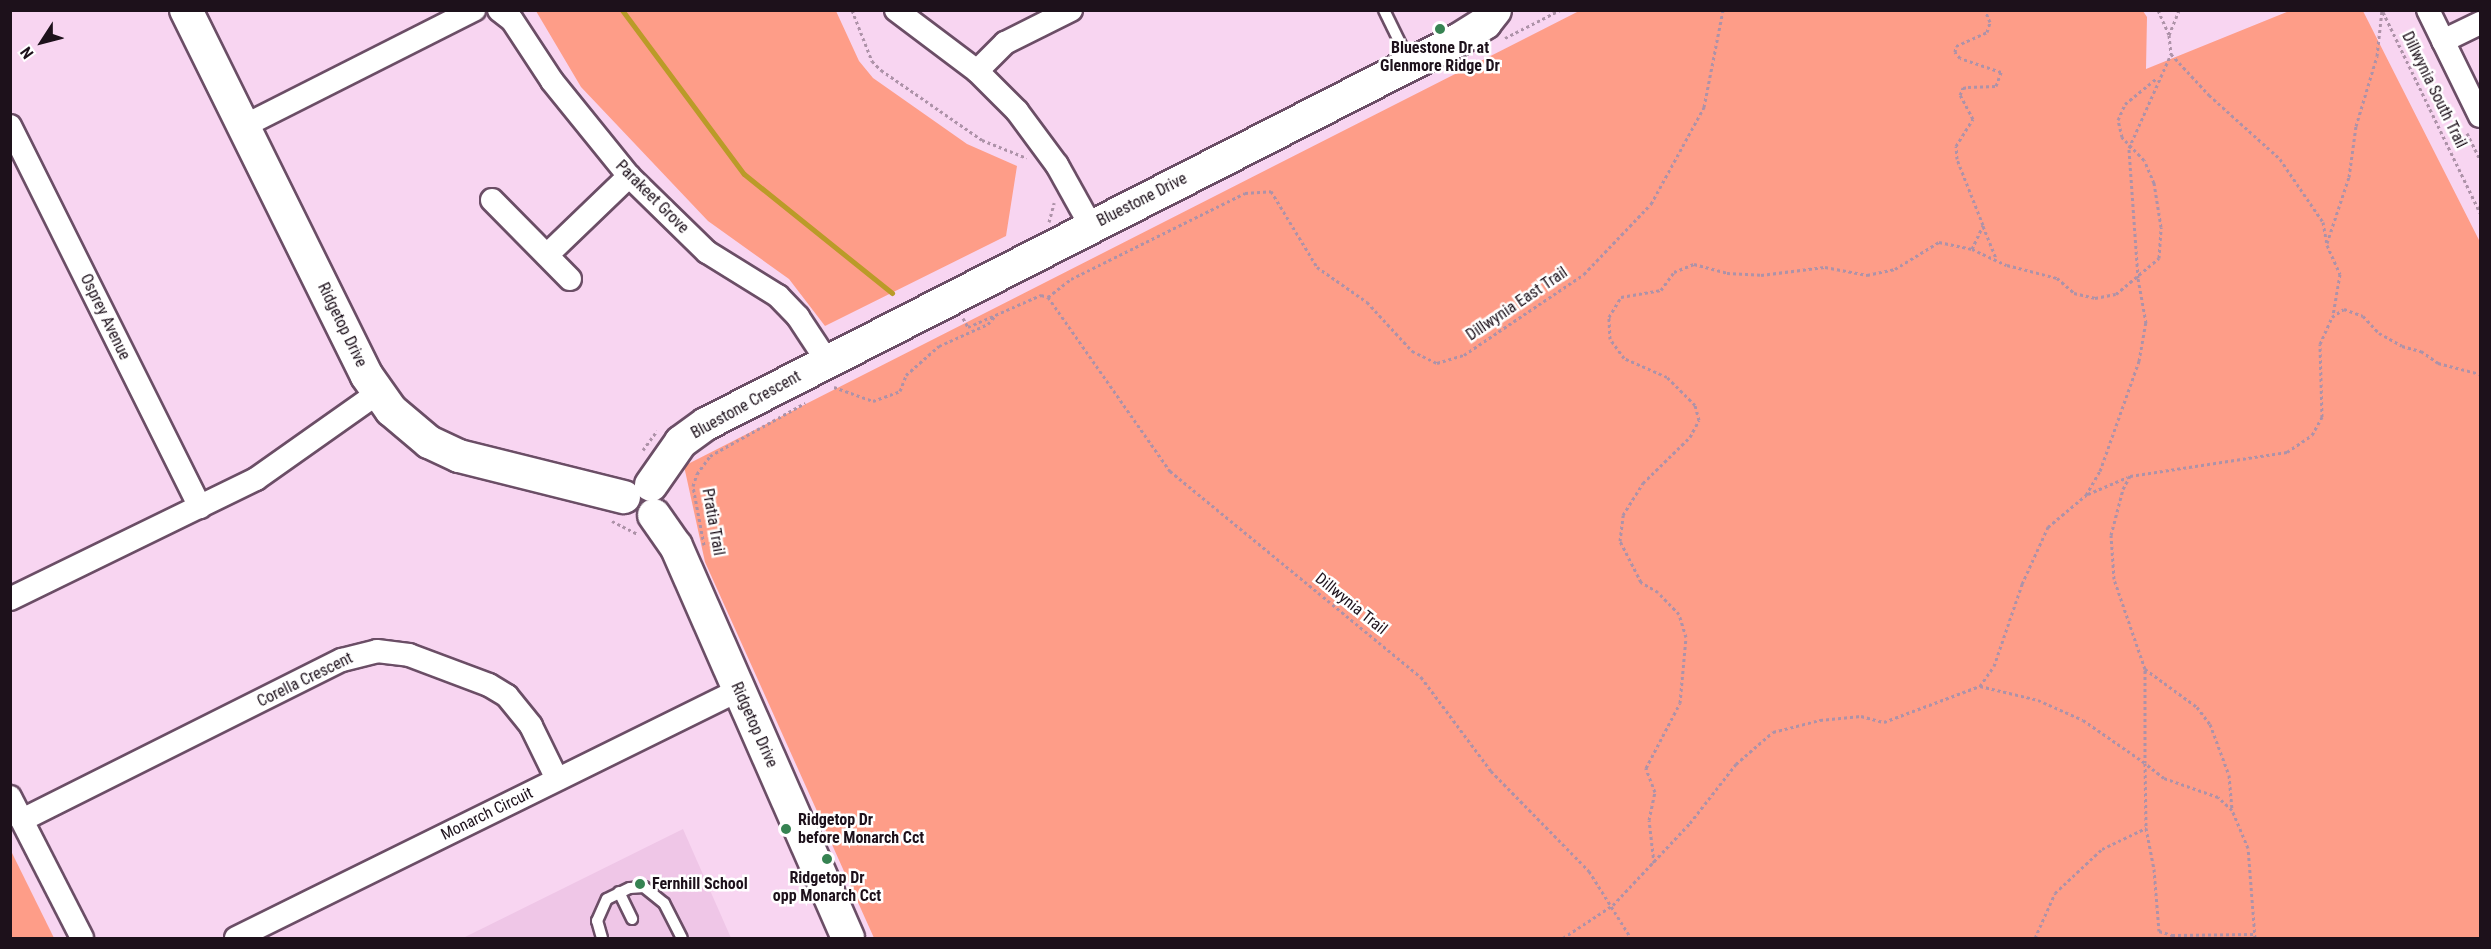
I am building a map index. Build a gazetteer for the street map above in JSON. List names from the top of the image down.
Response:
{
  "streets": {
    "street": [
      "Parakeet Grove",
      "Bluestone Drive",
      "Osprey Avenue",
      "Ridgetop Drive",
      "Bluestone Crescent",
      "Corella Crescent",
      "Monarch Circuit"
    ],
    "path": [
      "Dillwynia South Trail",
      "Dillwynia East Trail",
      "Pratia Trail",
      "Dillwynia Trail"
    ]
  },
  "crossings": [
    ["Parakeet Grove", "Bluestone Drive"],
    ["Parakeet Grove", "Bluestone Crescent"],
    ["Bluestone Drive", "Bluestone Crescent"],
    ["Dillwynia East Trail", "Dillwynia Trail"],
    ["Ridgetop Drive", "Bluestone Crescent"],
    ["Ridgetop Drive", "Monarch Circuit"],
    ["Corella Crescent", "Monarch Circuit"]
  ],
  "places": [
    "Bluestone Dr at Glenmore Ridge Dr",
    "Ridgetop Dr before Monarch Cct",
    "Ridgetop Dr opp Monarch Cct",
    "Fernhill School"
  ],
  "north": "bottom left"
}
